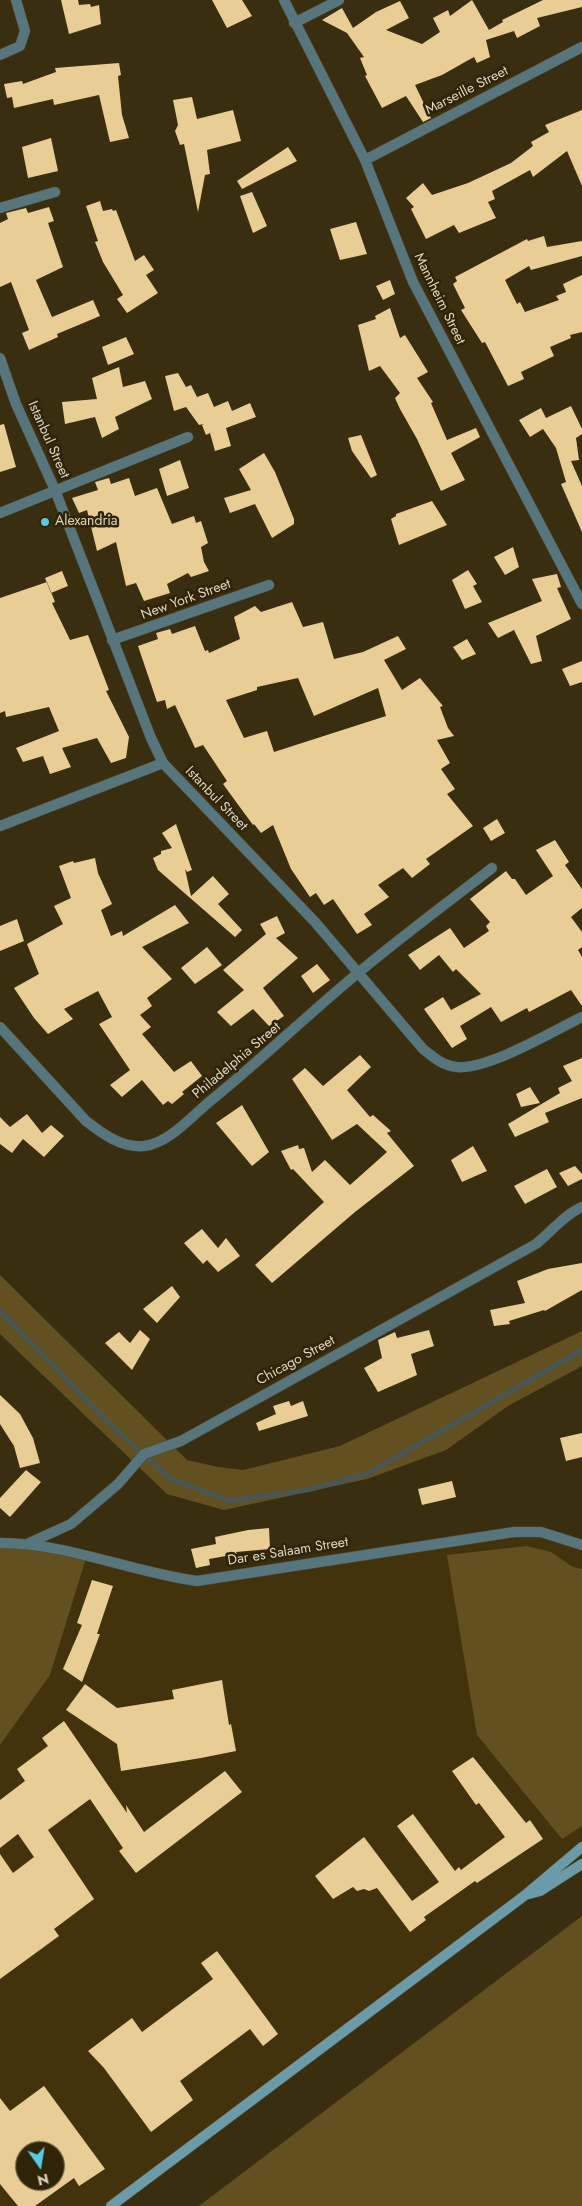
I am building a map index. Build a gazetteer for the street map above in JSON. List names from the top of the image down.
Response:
{
  "streets": {
    "street": [
      "Marseille Street",
      "Mannheim Street",
      "Istanbul Street",
      "New York Street",
      "Philadelphia Street",
      "Chicago Street",
      "Dar es Salaam Street"
    ]
  },
  "crossings": [
    ["Marseille Street", "Mannheim Street"],
    ["Istanbul Street", "New York Street"],
    ["Istanbul Street", "Philadelphia Street"],
    ["Chicago Street", "Dar es Salaam Street"]
  ],
  "places": ["Alexandria"],
  "north": "bottom"
}
